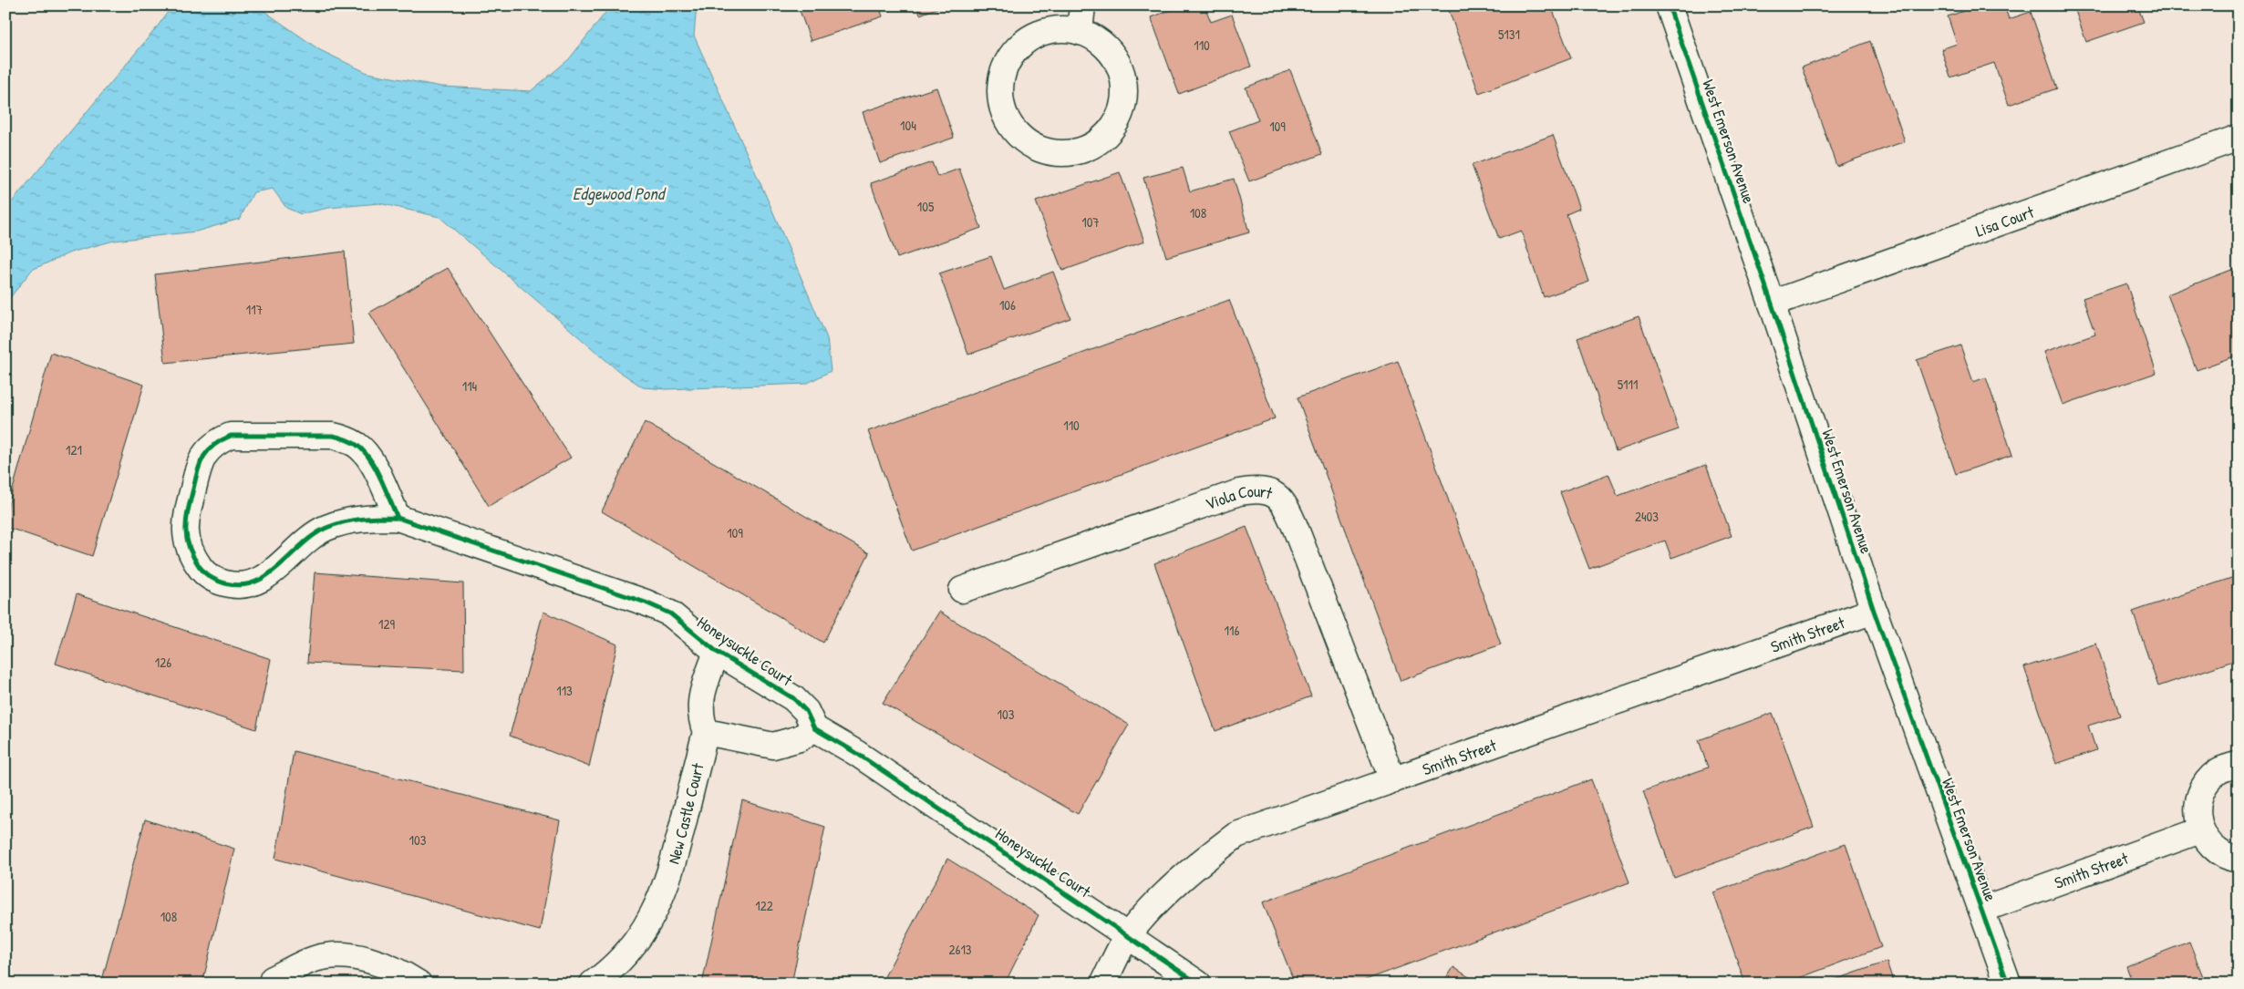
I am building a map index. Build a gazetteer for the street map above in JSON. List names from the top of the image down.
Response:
{
  "streets": {
    "street": [
      "West Emerson Avenue",
      "Lisa Court",
      "Viola Court",
      "Smith Street",
      "Honeysuckle Court",
      "New Castle Court"
    ]
  },
  "crossings": [
    ["West Emerson Avenue", "Lisa Court"],
    ["West Emerson Avenue", "Smith Street"],
    ["Viola Court", "Smith Street"],
    ["Smith Street", "Honeysuckle Court"]
  ],
  "water": ["Edgewood Pond"],
  "house_numbers": [
    "5131",
    "110",
    "104",
    "109",
    "105",
    "108",
    "107",
    "106",
    "117",
    "5111",
    "114",
    "110",
    "121",
    "2403",
    "109",
    "129",
    "116",
    "126",
    "113",
    "103",
    "103",
    "122",
    "108",
    "2613"
  ]
}
